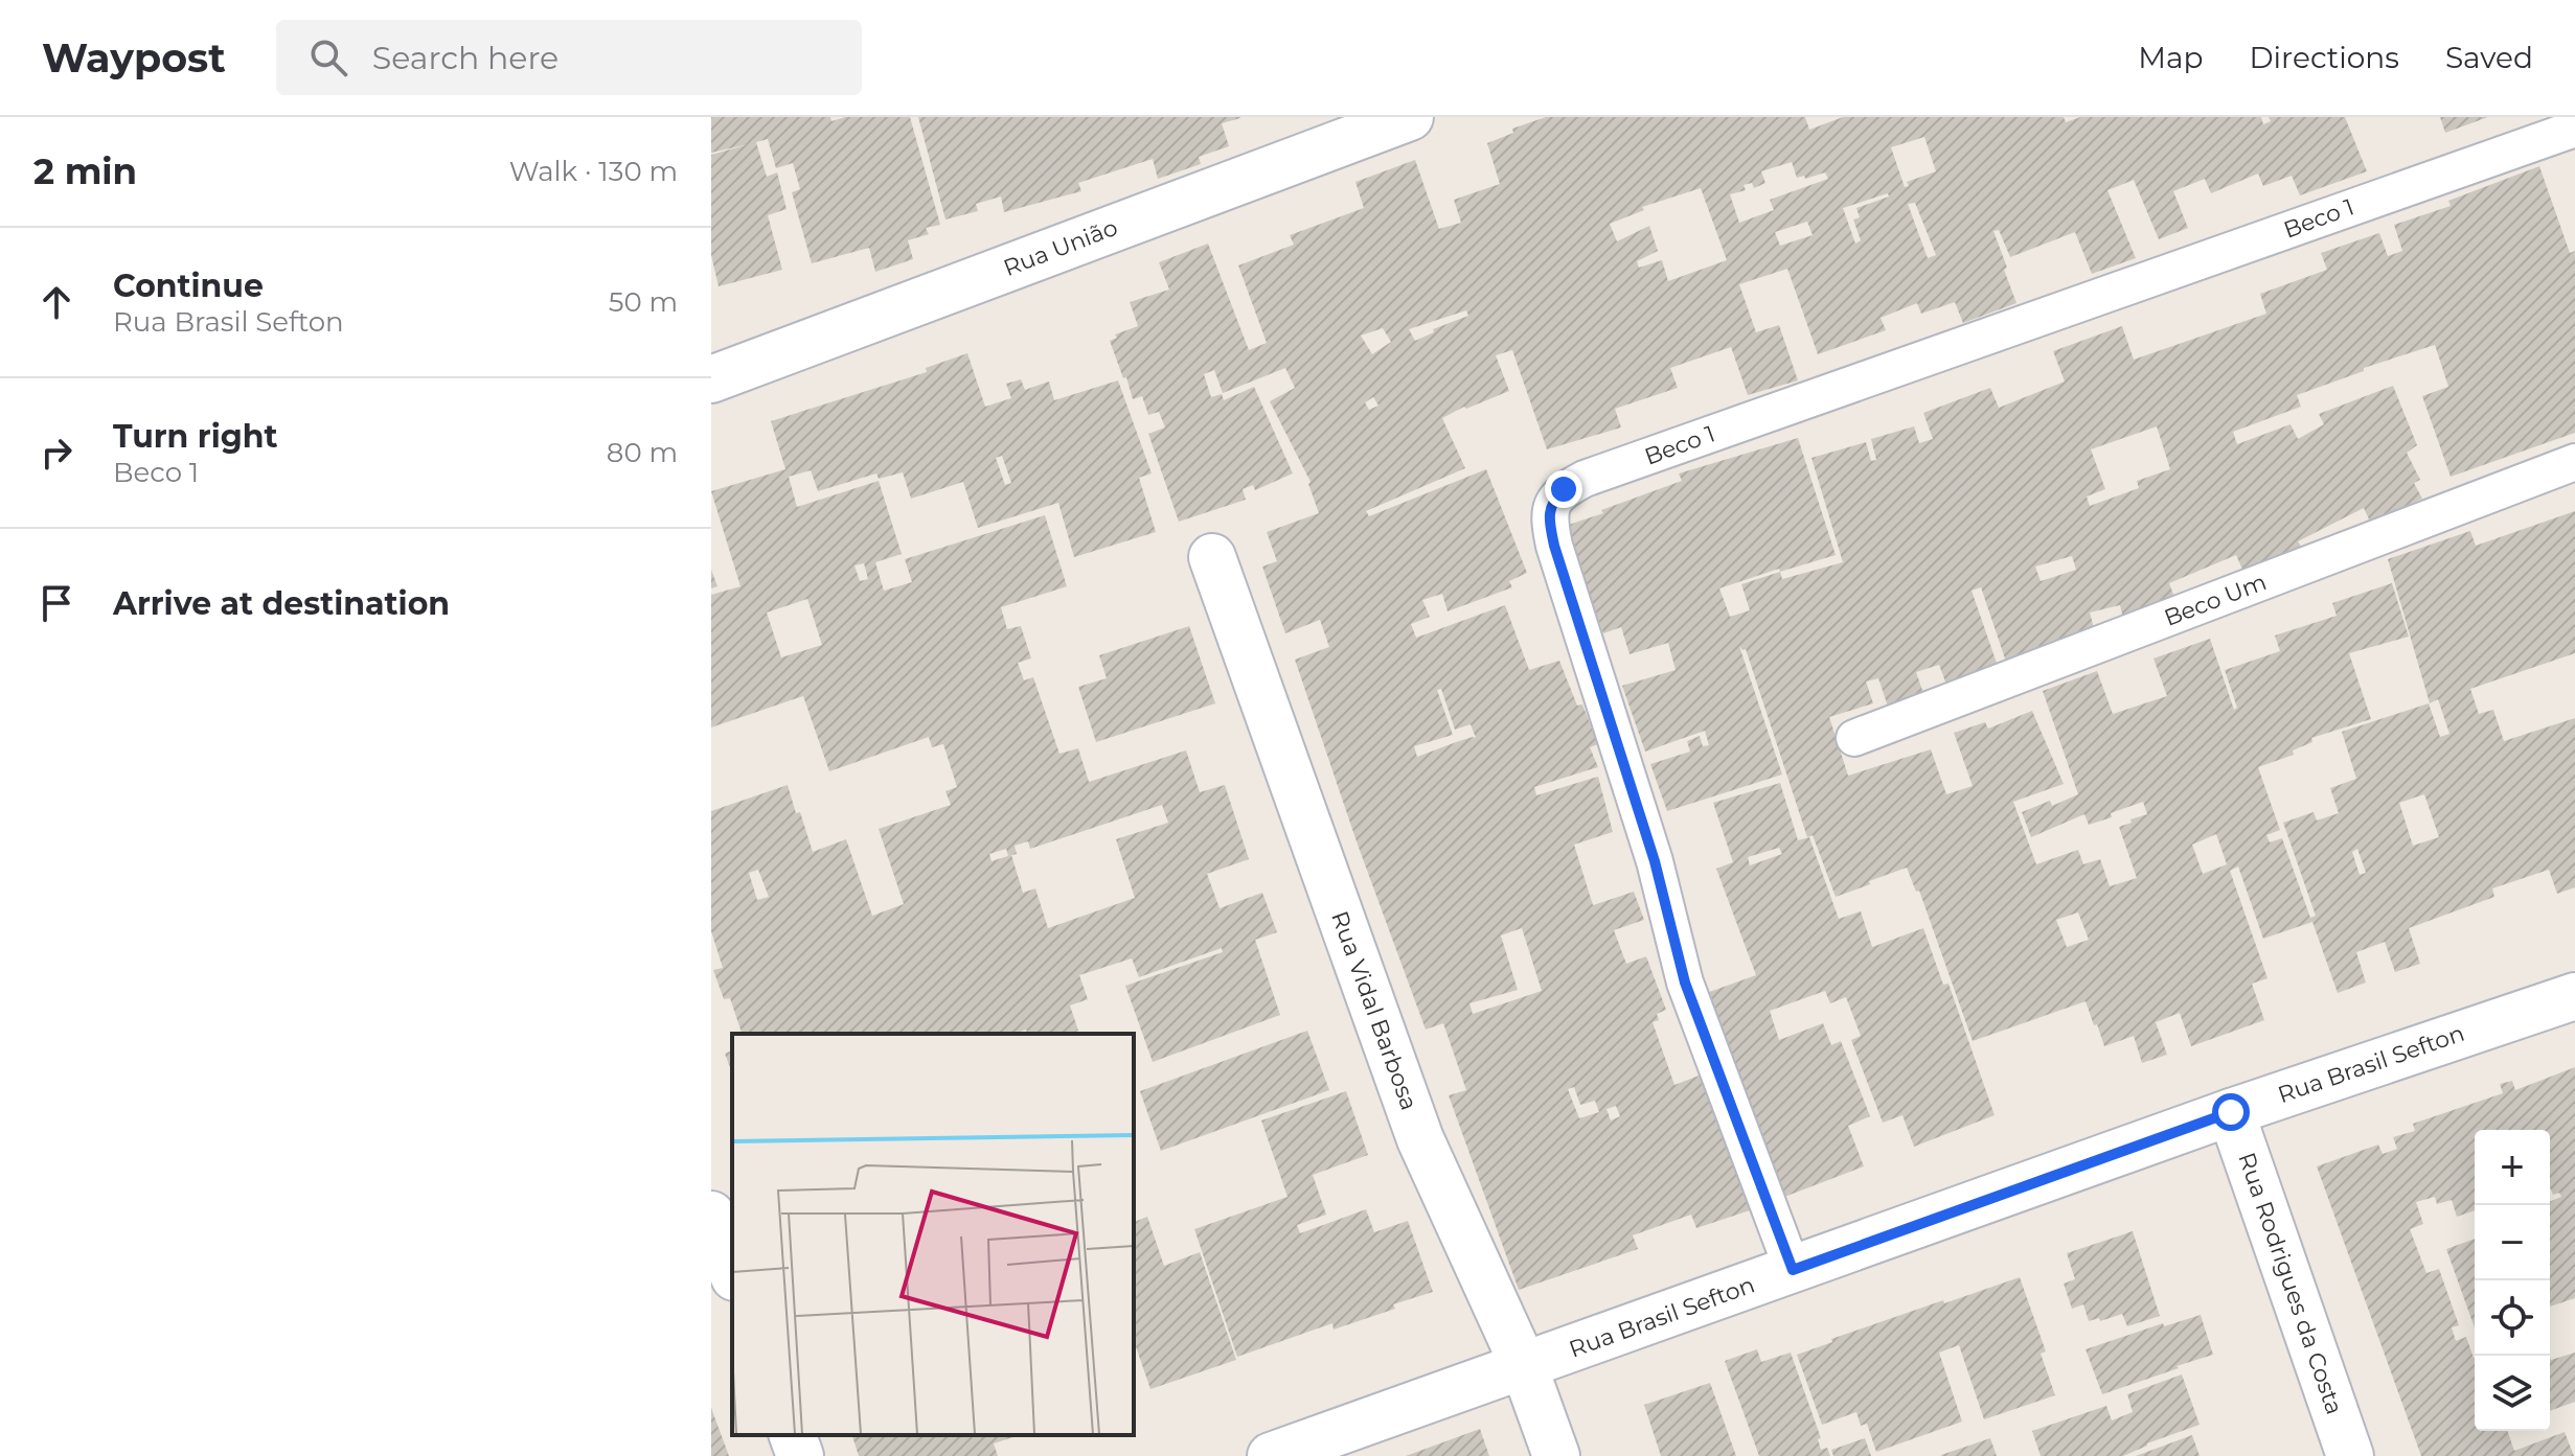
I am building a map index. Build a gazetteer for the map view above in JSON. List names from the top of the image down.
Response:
{
  "streets": {
    "street": [
      "Rua União",
      "Rua Vidal Barbosa",
      "Rua Brasil Sefton",
      "Rua Rodrigues da Costa"
    ],
    "lane": ["Beco 1", "Beco Um"]
  },
  "crossings": [
    ["Beco 1", "Rua Brasil Sefton"],
    ["Rua Vidal Barbosa", "Rua Brasil Sefton"],
    ["Rua Brasil Sefton", "Rua Rodrigues da Costa"]
  ],
  "page": {
    "header": "Waypost",
    "search": "Search here",
    "nav": ["Map", "Directions", "Saved"],
    "heading": ["2 min", "Walk · 130 m"],
    "list": [
      ["Continue", "Rua Brasil Sefton", "50 m"],
      ["Turn right", "Beco 1", "80 m"],
      "Arrive at destination"
    ],
    "map_buttons": ["+", "−"]
  }
}
